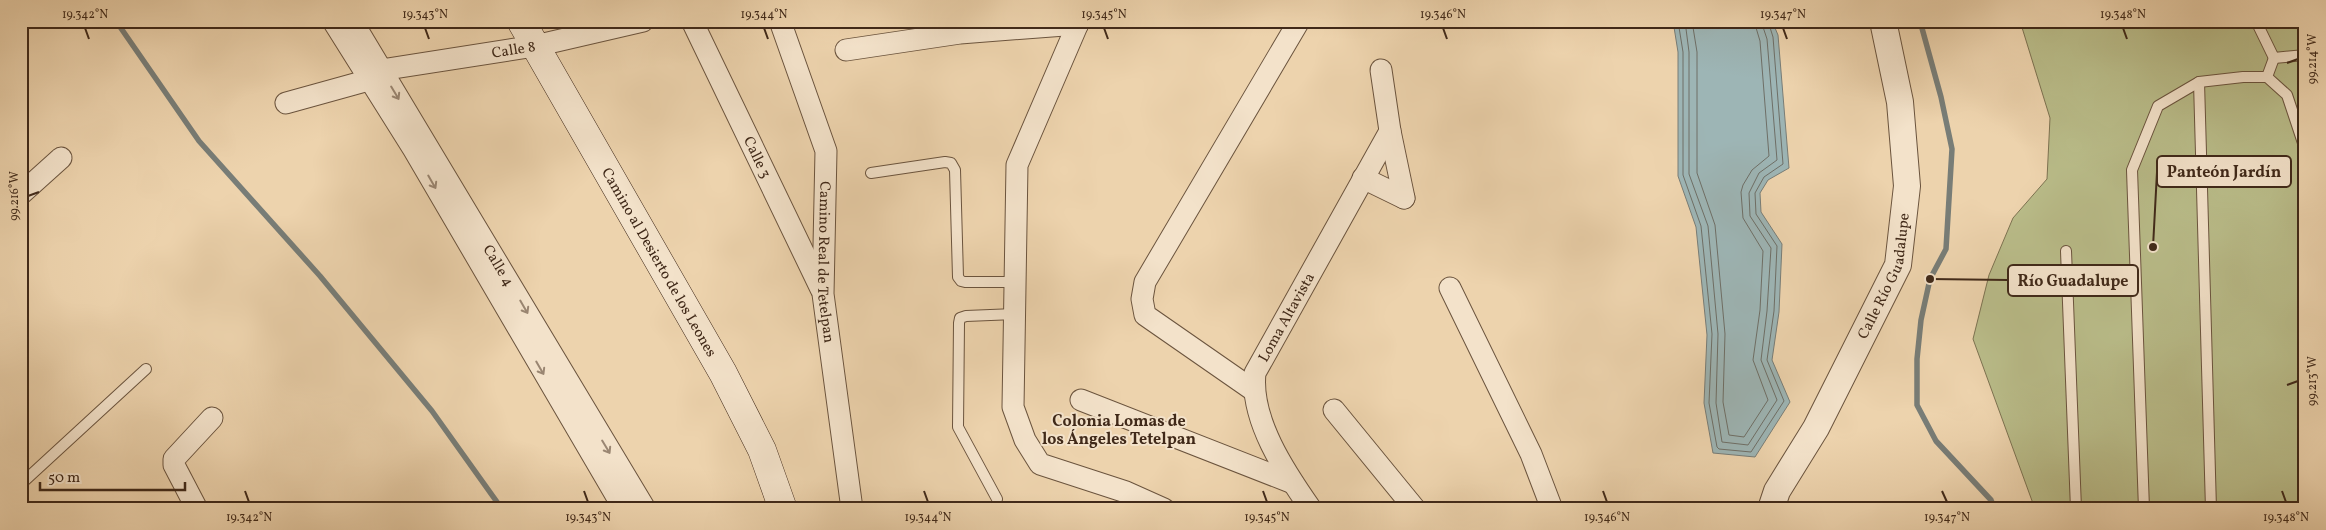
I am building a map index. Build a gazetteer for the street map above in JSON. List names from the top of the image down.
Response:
{
  "streets": {
    "main road": ["Camino al Desierto de los Leones"],
    "street": [
      "Calle 8",
      "Calle 3",
      "Camino Real de Tetelpan",
      "Calle 4",
      "Calle Río Guadalupe",
      "Loma Altavista"
    ]
  },
  "crossings": [
    ["Calle 8", "Camino al Desierto de los Leones"],
    ["Calle 8", "Calle 4"],
    ["Calle 3", "Camino Real de Tetelpan"]
  ],
  "one_way": ["Calle 4"],
  "districts": ["Colonia Lomas de los Ángeles Tetelpan"],
  "places": ["Panteón Jardín", "Río Guadalupe"],
  "scale_bar": "50 m",
  "coordinates": [
    "19.342°N",
    "19.343°N",
    "19.344°N",
    "19.345°N",
    "19.346°N",
    "19.347°N",
    "19.348°N",
    "99.214°W",
    "99.216°W",
    "99.213°W"
  ]
}
